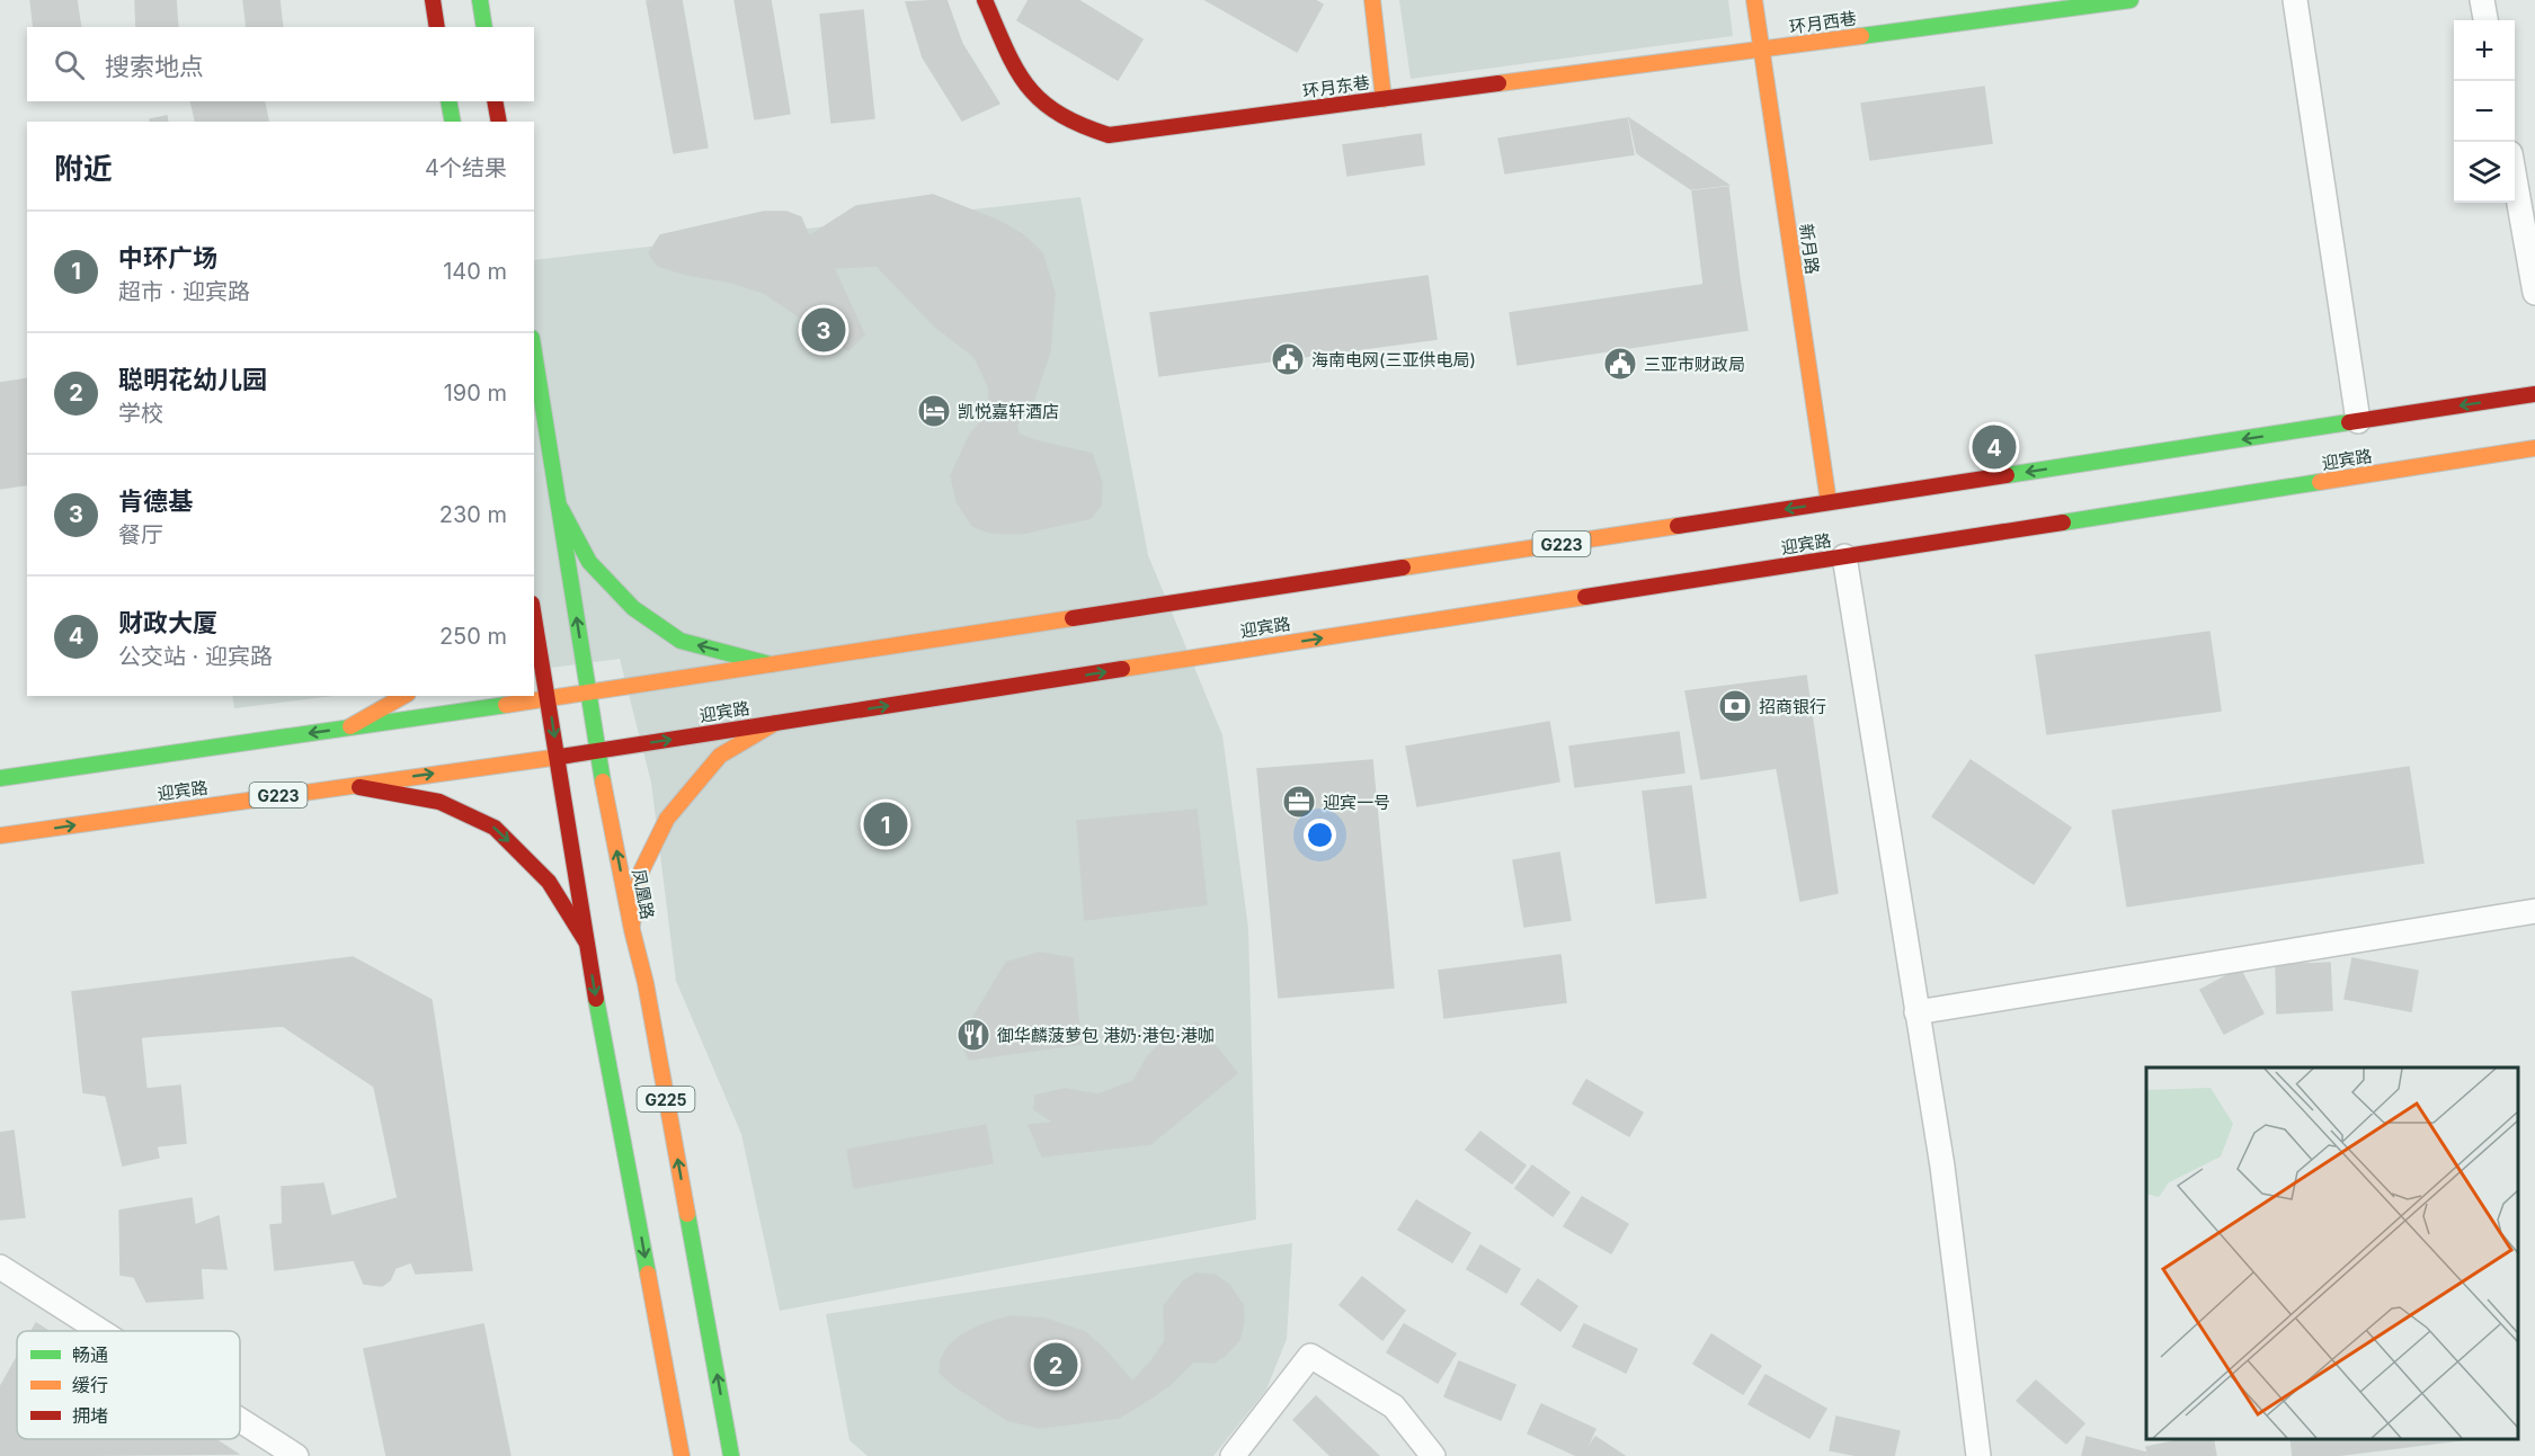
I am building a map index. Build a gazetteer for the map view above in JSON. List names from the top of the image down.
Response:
{
  "streets": {
    "main road": [
      "环月西巷",
      "环月东巷",
      "新月路",
      "迎宾路",
      "G223",
      "凤凰路",
      "G225"
    ]
  },
  "crossings": [
    ["环月西巷", "环月东巷"],
    ["环月西巷", "新月路"],
    ["环月东巷", "新月路"],
    ["新月路", "G223"],
    ["迎宾路", "凤凰路"],
    ["迎宾路", "G225"],
    ["G223", "凤凰路"],
    ["G223", "G225"]
  ],
  "places": {
    "public building": ["海南电网(三亚供电局)", "三亚市财政局"],
    "hotel": ["凯悦嘉轩酒店"],
    "bank": ["招商银行"],
    "office": ["迎宾一号"],
    "restaurant": ["御华麟菠萝包 港奶·港包·港咖"]
  },
  "legend": ["畅通", "缓行", "拥堵"],
  "page": {
    "map_buttons": ["+", "−"],
    "search": "搜索地点",
    "heading": ["附近", "4个结果"],
    "list": [
      {
        "mark": "1",
        "name": "中环广场",
        "note": "超市 · 迎宾路",
        "value": "140 m"
      },
      {
        "mark": "2",
        "name": "聪明花幼儿园",
        "note": "学校",
        "value": "190 m"
      },
      {
        "mark": "3",
        "name": "肯德基",
        "note": "餐厅",
        "value": "230 m"
      },
      {
        "mark": "4",
        "name": "财政大厦",
        "note": "公交站 · 迎宾路",
        "value": "250 m"
      }
    ],
    "pins": [
      "3",
      "4",
      "1",
      "2"
    ]
  }
}
